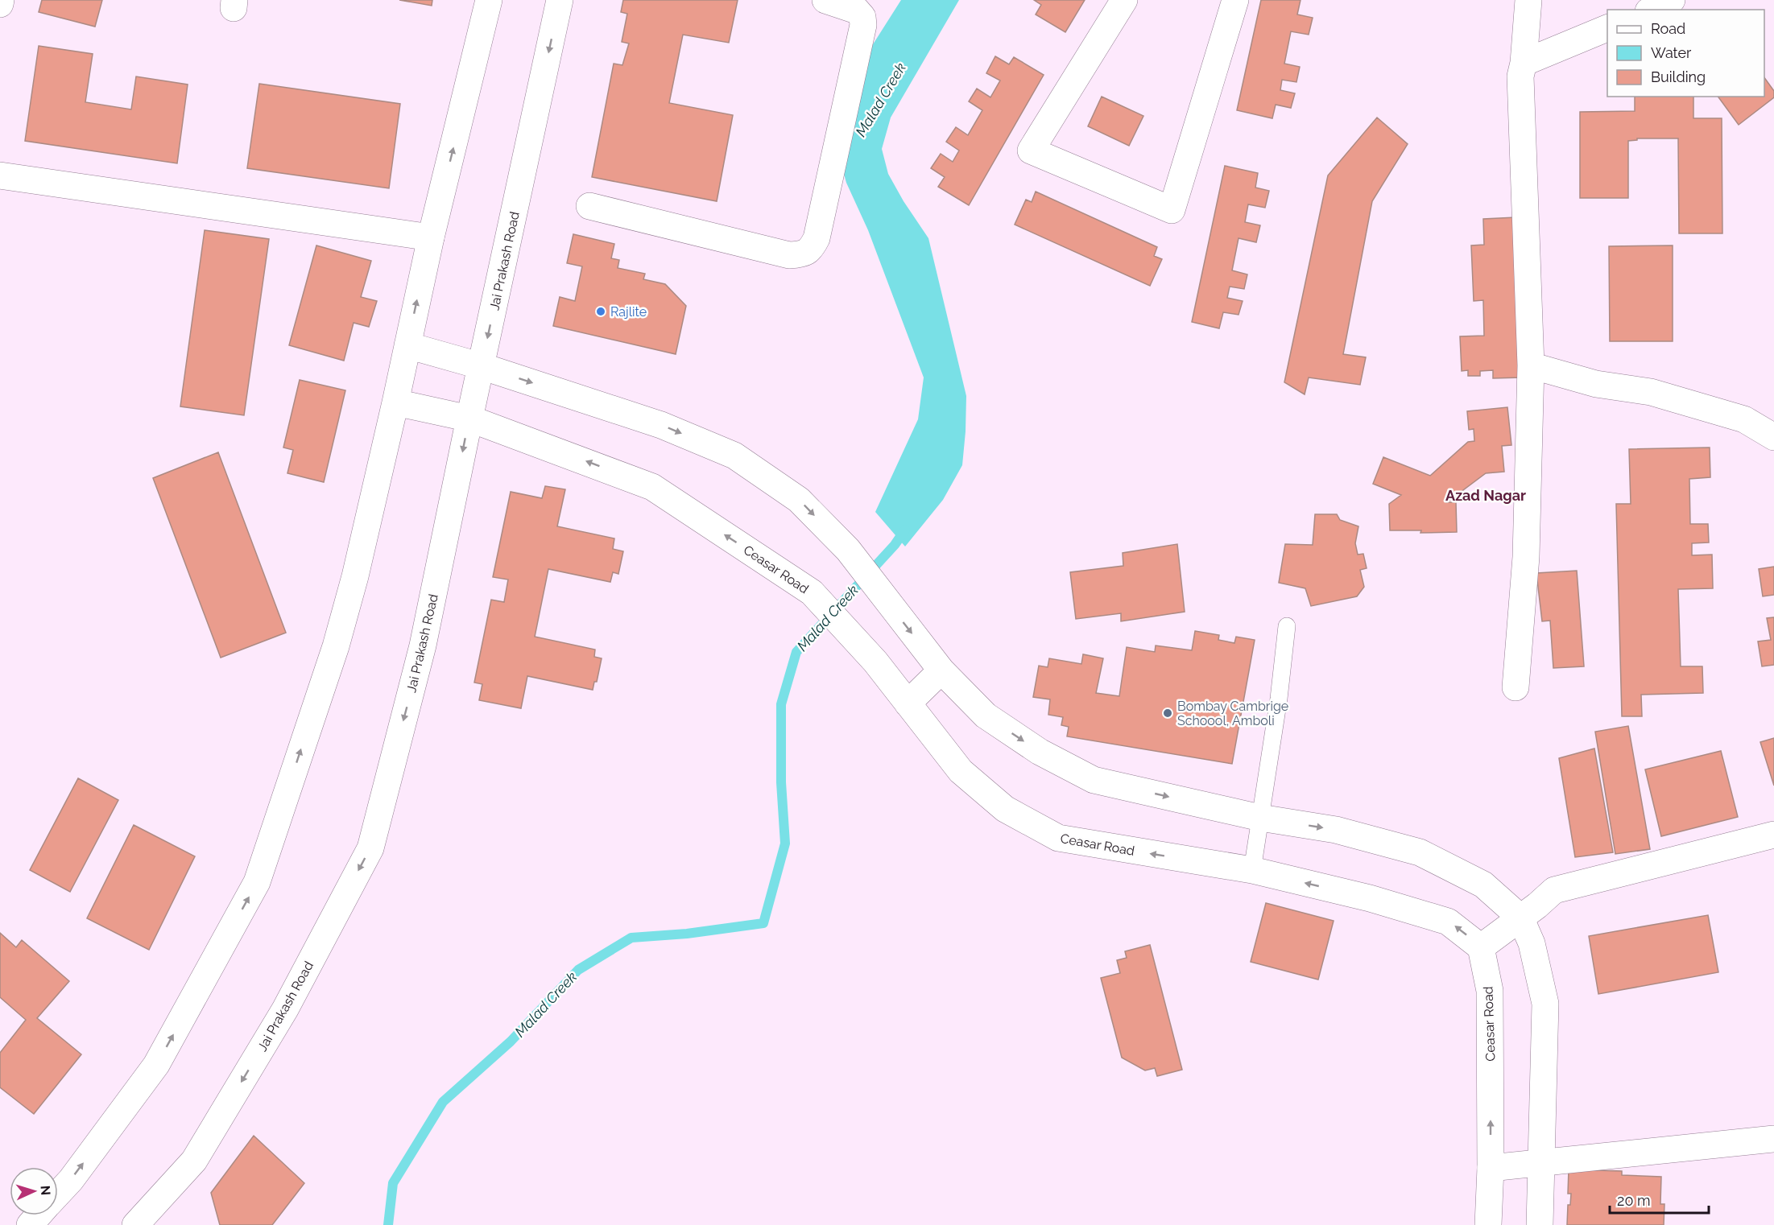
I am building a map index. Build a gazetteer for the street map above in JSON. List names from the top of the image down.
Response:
{
  "streets": {
    "main road": ["Jai Prakash Road", "Ceasar Road"]
  },
  "crossings": [
    ["Jai Prakash Road", "Ceasar Road"]
  ],
  "districts": ["Azad Nagar"],
  "water": ["Malad Creek"],
  "places": ["Rajlite", "Bombay Cambrige Schoool, Amboli"],
  "legend": ["Road", "Water", "Building"],
  "scale_bar": "20 m",
  "north": "right"
}
